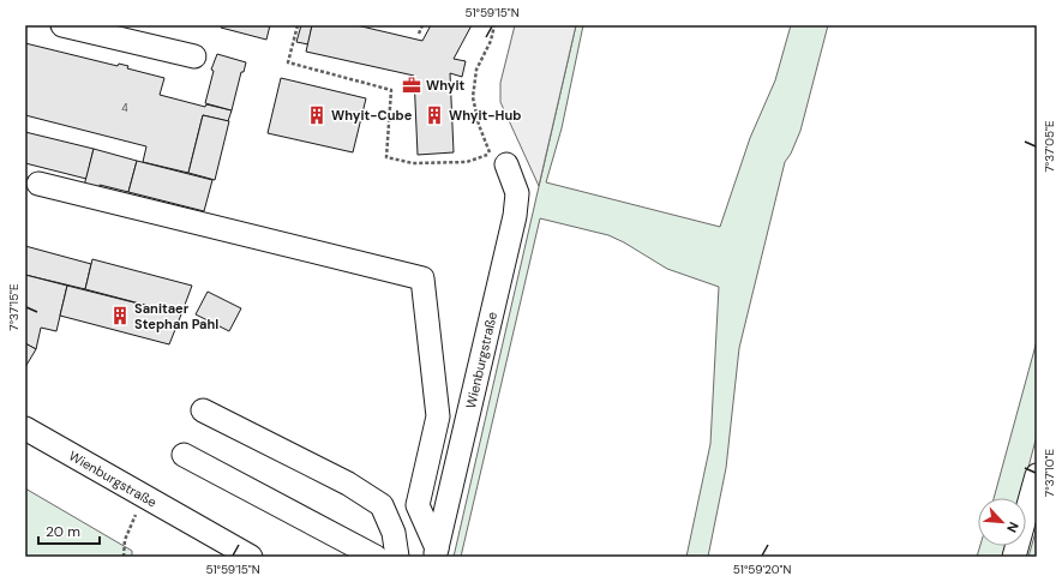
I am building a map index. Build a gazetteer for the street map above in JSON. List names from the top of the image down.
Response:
{
  "streets": {
    "street": ["Wienburgstraße"]
  },
  "places": {
    "office": ["Whyit"],
    "building": ["Whyit-Cube", "Whyit-Hub", "Sanitaer Stephan Pahl"]
  },
  "house_numbers": ["4"],
  "scale_bar": "20 m",
  "north": "bottom right",
  "coordinates": [
    "51°59'15\"N",
    "7°37'05\"E",
    "7°37'15\"E",
    "7°37'10\"E",
    "51°59'20\"N"
  ]
}
